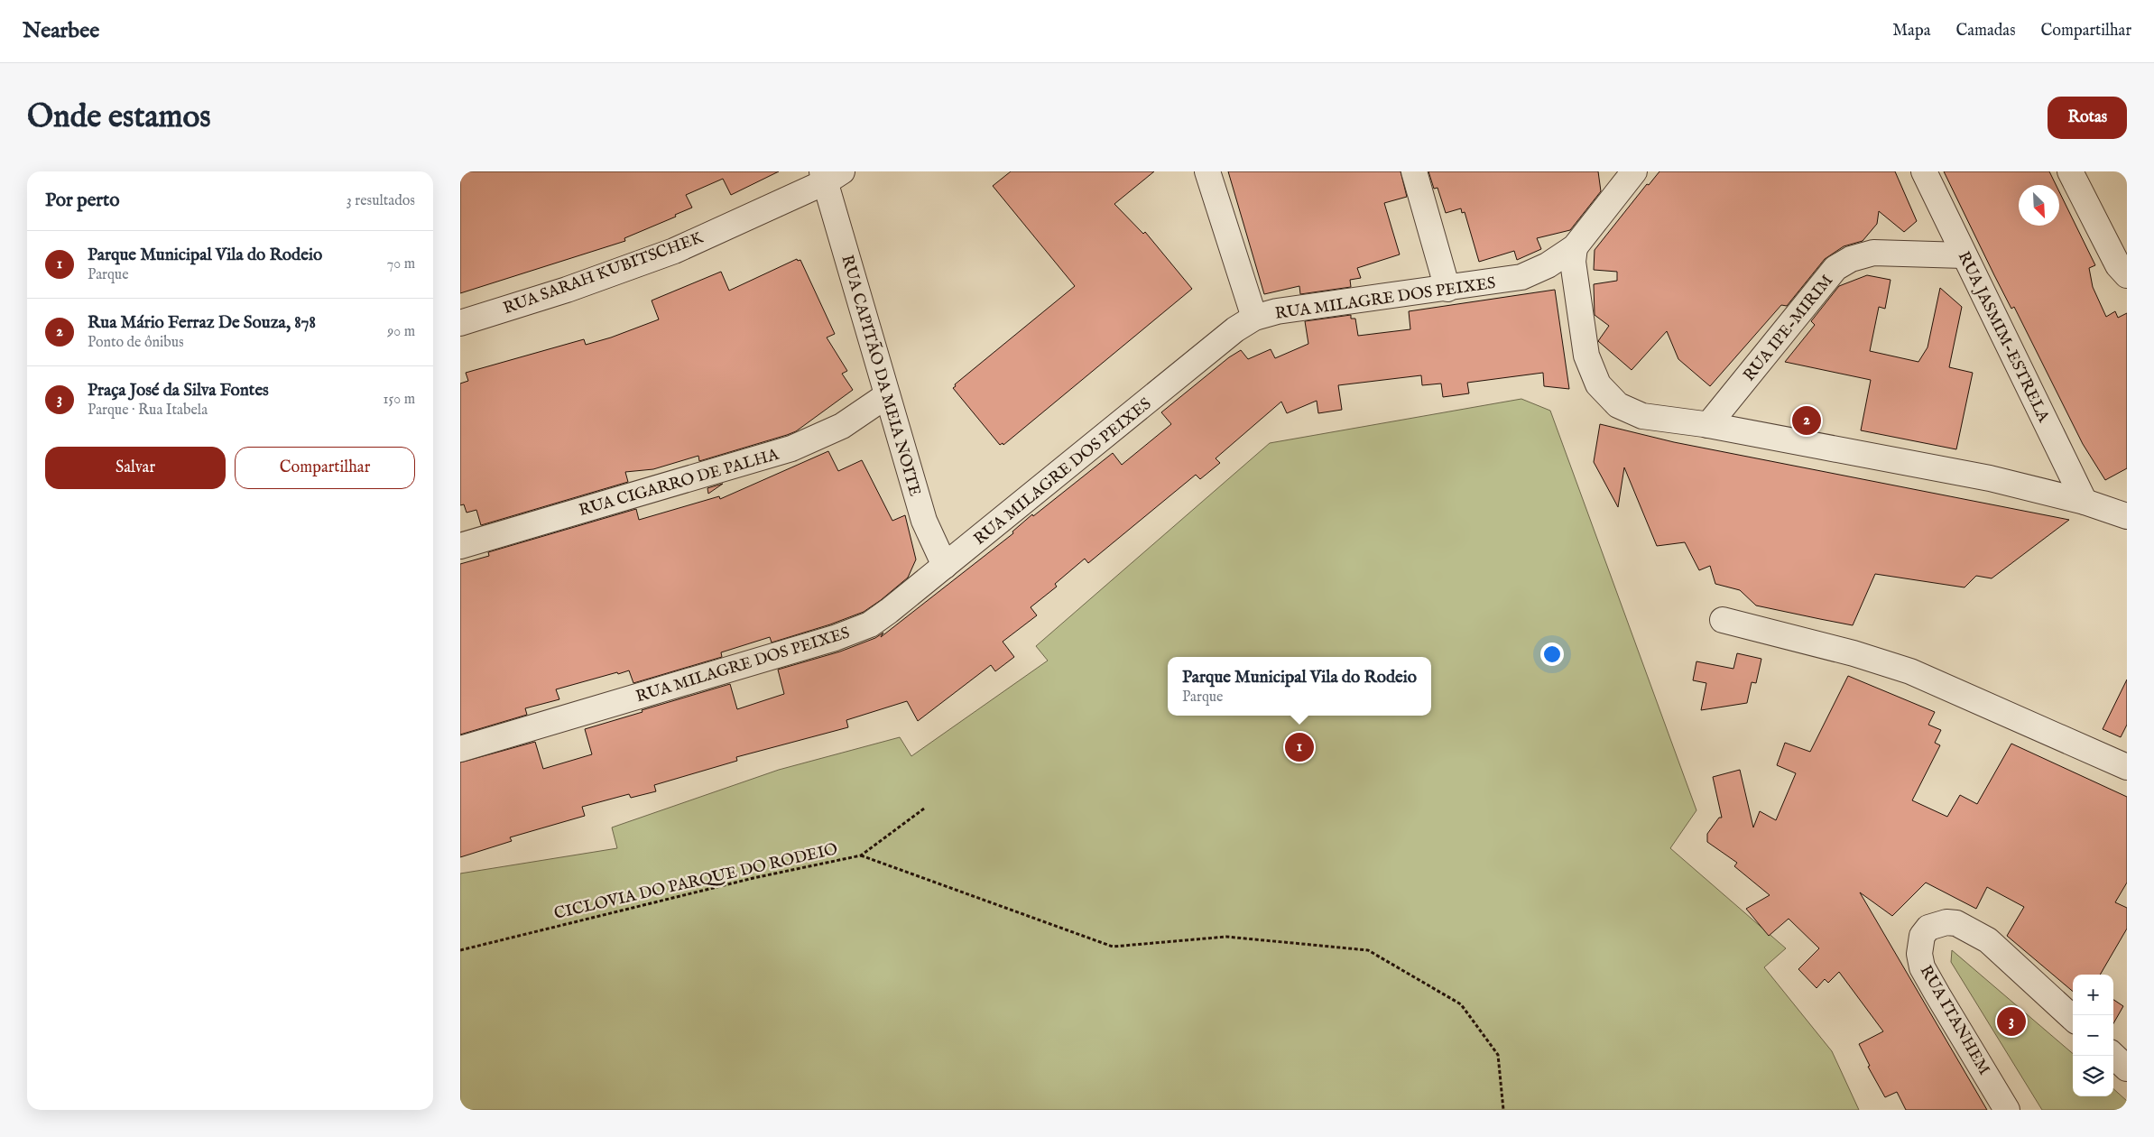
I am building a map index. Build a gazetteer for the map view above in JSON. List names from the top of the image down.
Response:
{
  "streets": {
    "street": [
      "RUA SARAH KUBITSCHEK",
      "RUA MILAGRE DOS PEIXES",
      "RUA IPE-MIRIM",
      "RUA JASMIM-ESTRELA",
      "RUA CAPITÃO DA MEIA NOITE",
      "RUA CIGARRO DE PALHA",
      "RUA ITANHEM"
    ],
    "path": ["CICLOVIA DO PARQUE DO RODEIO"]
  },
  "crossings": [
    ["RUA SARAH KUBITSCHEK", "RUA CAPITÃO DA MEIA NOITE"],
    ["RUA MILAGRE DOS PEIXES", "RUA CAPITÃO DA MEIA NOITE"],
    ["RUA IPE-MIRIM", "RUA JASMIM-ESTRELA"],
    ["RUA CAPITÃO DA MEIA NOITE", "RUA CIGARRO DE PALHA"]
  ],
  "north": "bottom right",
  "page": {
    "header": "Nearbee",
    "nav": ["Mapa", "Camadas", "Compartilhar"],
    "buttons": [
      "Rotas",
      ["Salvar", "Compartilhar"]
    ],
    "title": "Onde estamos",
    "heading": ["Por perto", "3 resultados"],
    "list": [
      {
        "mark": "1",
        "name": "Parque Municipal Vila do Rodeio",
        "note": "Parque",
        "value": "70 m"
      },
      {
        "mark": "2",
        "name": "Rua Mário Ferraz De Souza, 878",
        "note": "Ponto de ônibus",
        "value": "90 m"
      },
      {
        "mark": "3",
        "name": "Praça José da Silva Fontes",
        "note": "Parque · Rua Itabela",
        "value": "150 m"
      }
    ],
    "pins": ["2", "1", "3"],
    "popup": ["Parque Municipal Vila do Rodeio", "Parque"],
    "map_buttons": ["+", "−"]
  }
}
